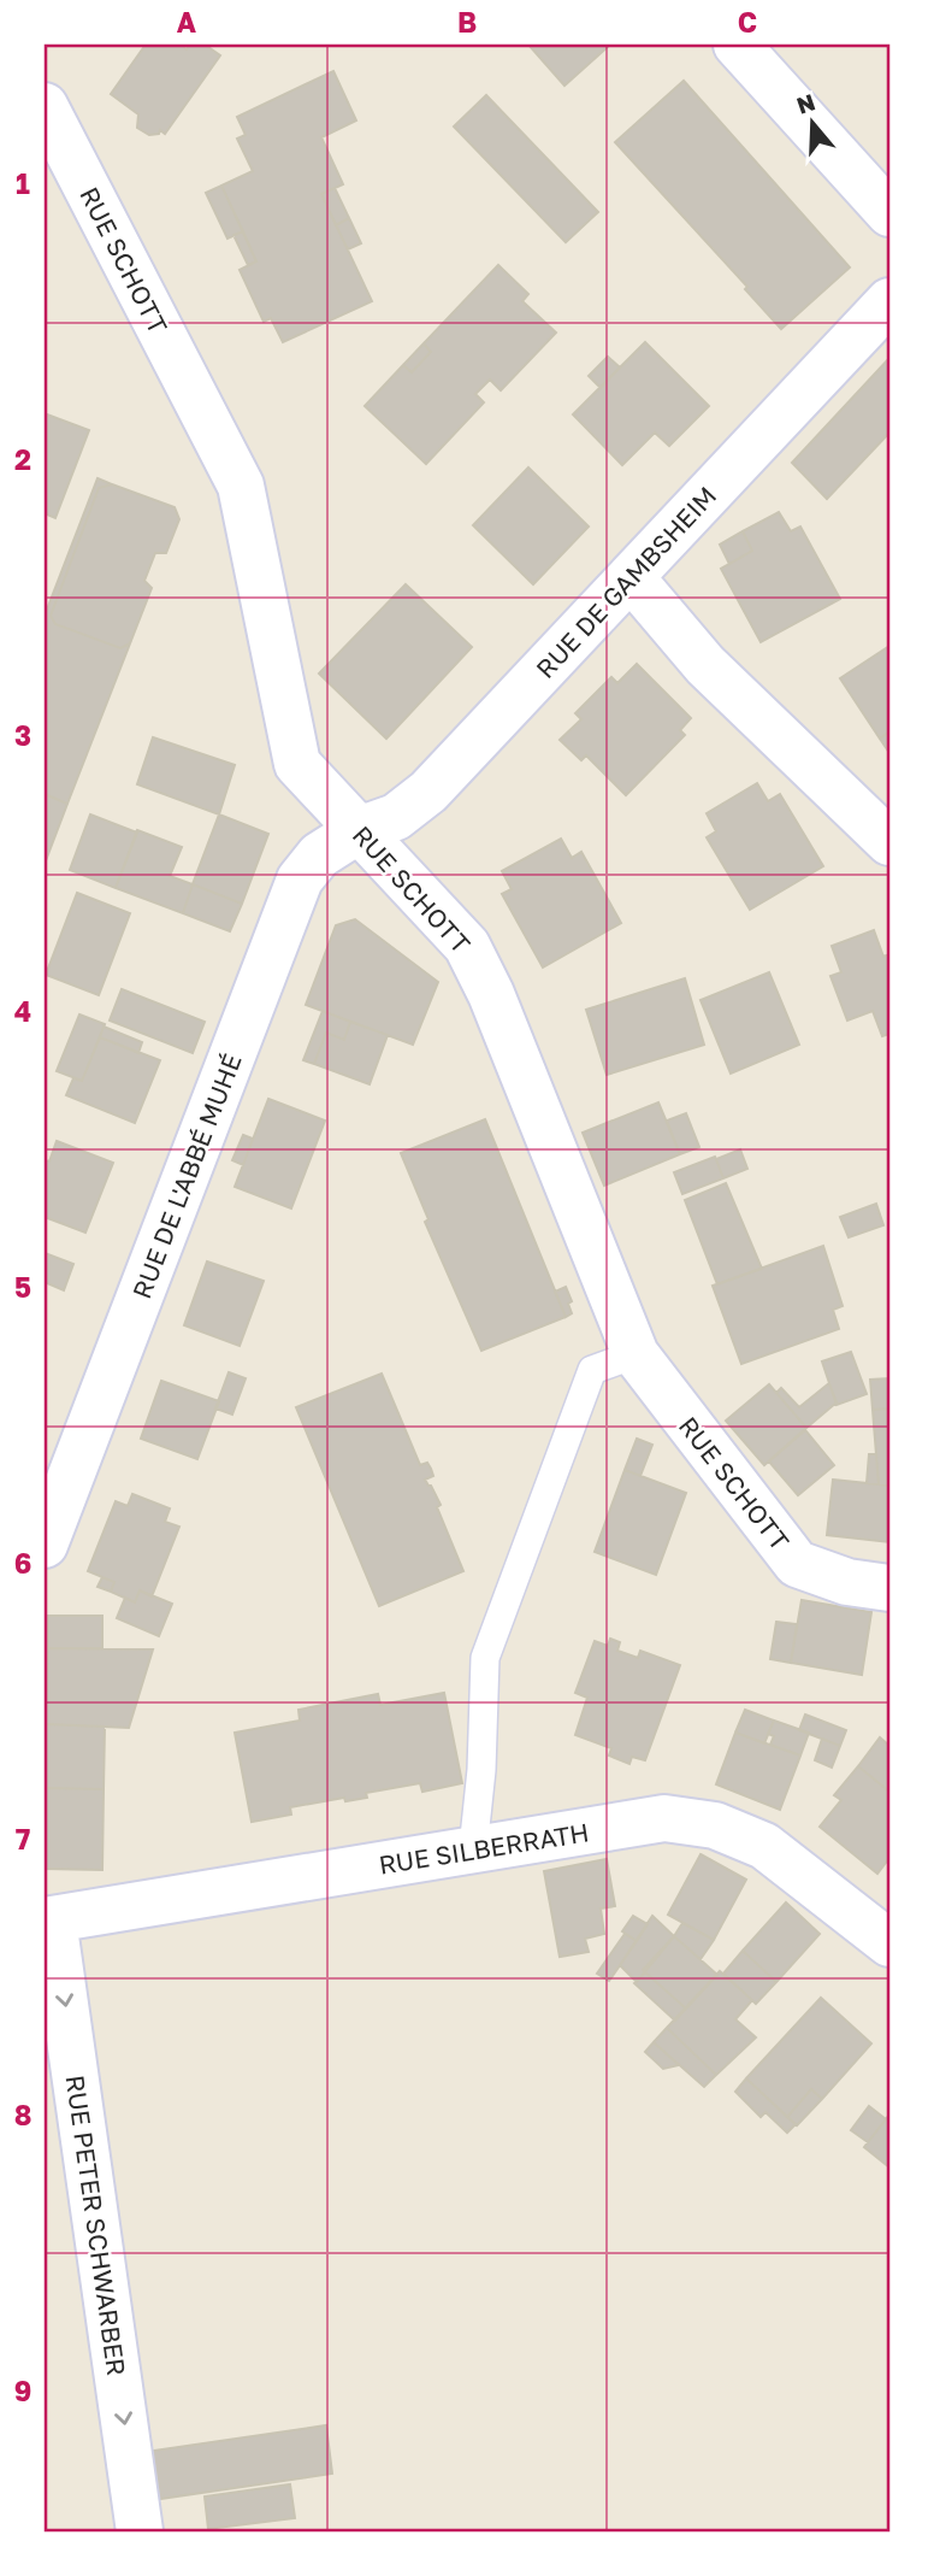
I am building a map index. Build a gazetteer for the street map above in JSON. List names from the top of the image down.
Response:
{
  "streets": {
    "street": [
      "RUE SCHOTT",
      "RUE DE GAMBSHEIM",
      "RUE DE L'ABBÉ MUHÉ",
      "RUE SILBERRATH",
      "RUE PETER SCHWARBER"
    ]
  },
  "crossings": [
    ["RUE SCHOTT", "RUE DE GAMBSHEIM"],
    ["RUE SCHOTT", "RUE DE L'ABBÉ MUHÉ"],
    ["RUE DE GAMBSHEIM", "RUE DE L'ABBÉ MUHÉ"],
    ["RUE SILBERRATH", "RUE PETER SCHWARBER"]
  ],
  "one_way": ["RUE PETER SCHWARBER"],
  "north": "top",
  "grid": {
    "columns": ["A", "B", "C"],
    "rows": [
      "1",
      "2",
      "3",
      "4",
      "5",
      "6",
      "7",
      "8",
      "9"
    ]
  }
}
